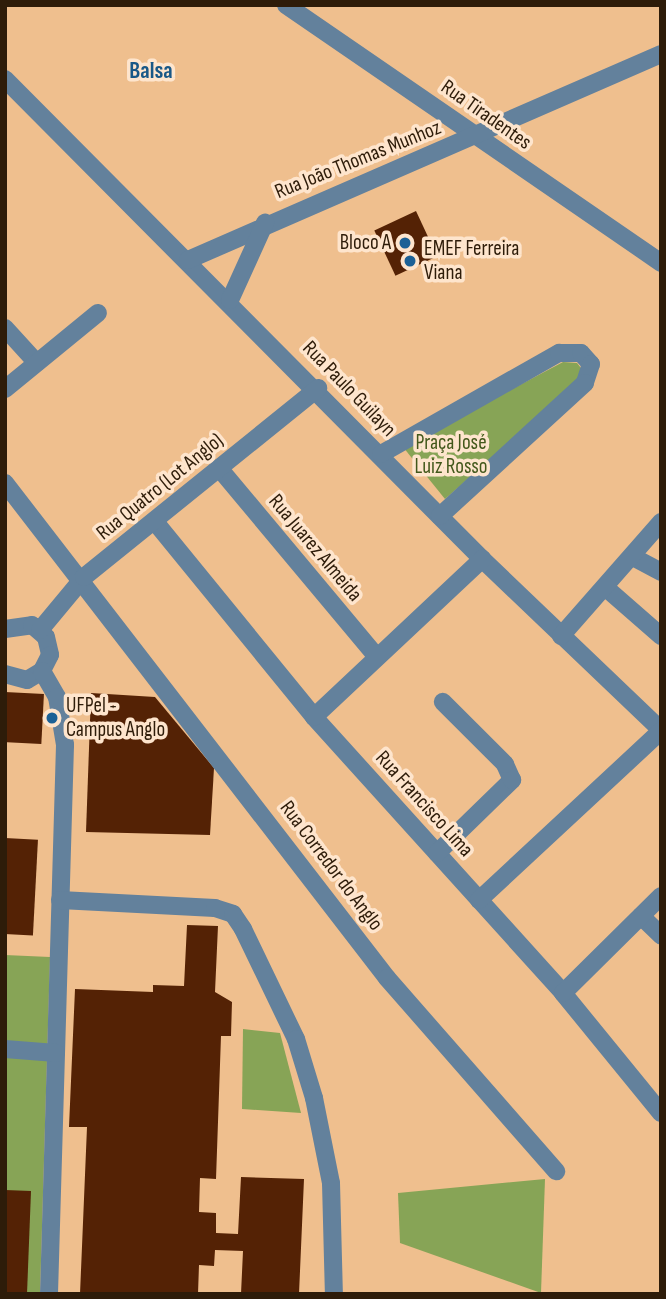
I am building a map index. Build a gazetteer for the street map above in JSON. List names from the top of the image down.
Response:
{
  "streets": {
    "street": [
      "Rua Tiradentes",
      "Rua João Thomas Munhoz",
      "Rua Paulo Guilayn",
      "Rua Quatro (Lot Anglo)",
      "Rua Juarez Almeida",
      "Rua Francisco Lima",
      "Rua Corredor do Anglo"
    ]
  },
  "crossings": [
    ["Rua Tiradentes", "Rua João Thomas Munhoz"],
    ["Rua João Thomas Munhoz", "Rua Paulo Guilayn"],
    ["Rua Paulo Guilayn", "Rua Quatro (Lot Anglo)"],
    ["Rua Quatro (Lot Anglo)", "Rua Juarez Almeida"],
    ["Rua Quatro (Lot Anglo)", "Rua Francisco Lima"],
    ["Rua Quatro (Lot Anglo)", "Rua Corredor do Anglo"]
  ],
  "districts": ["Balsa"],
  "parks": ["Praça José Luiz Rosso"],
  "places": ["Bloco A", "EMEF Ferreira Viana", "UFPel - Campus Anglo"]
}
